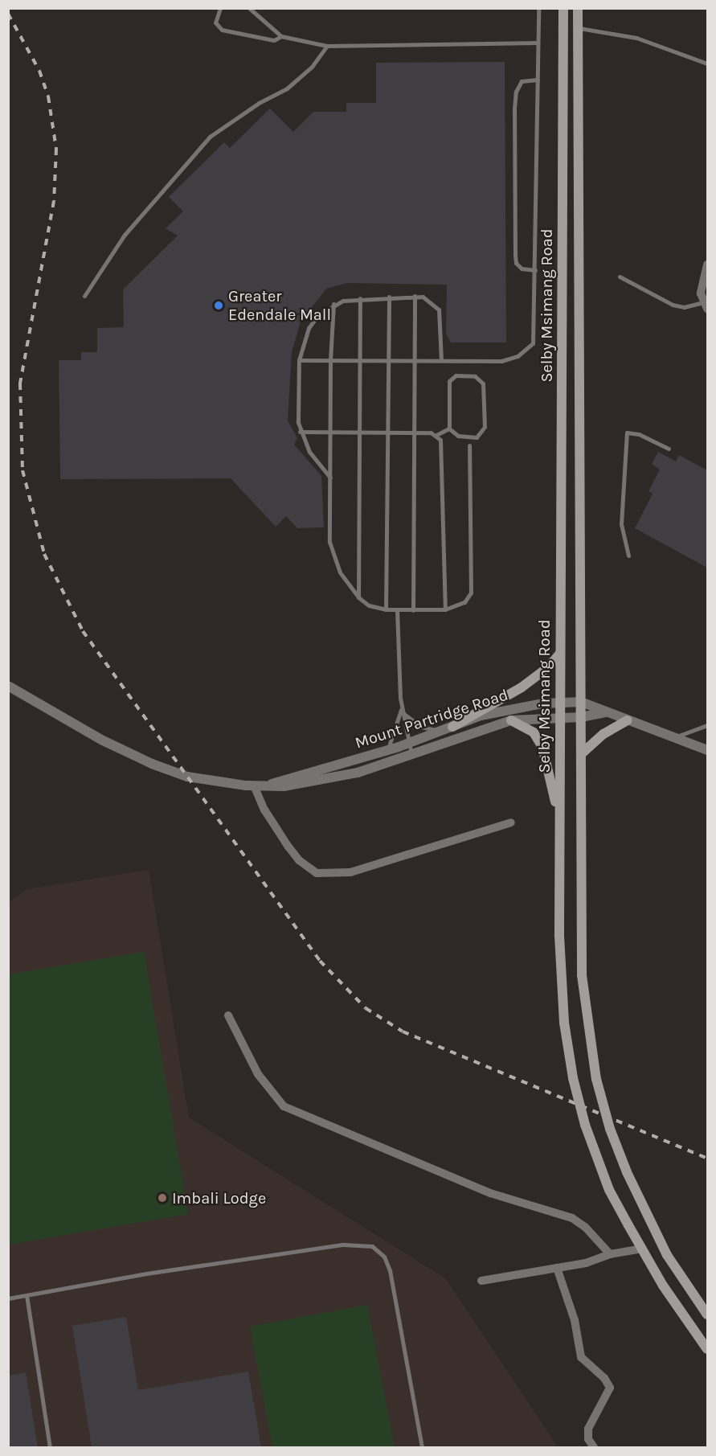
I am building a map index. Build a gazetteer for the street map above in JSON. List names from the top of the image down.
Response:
{
  "streets": {
    "main road": ["Selby Msimang Road"],
    "street": ["Mount Partridge Road"]
  },
  "crossings": [
    ["Selby Msimang Road", "Mount Partridge Road"]
  ],
  "places": ["Greater Edendale Mall", "Imbali Lodge"]
}
